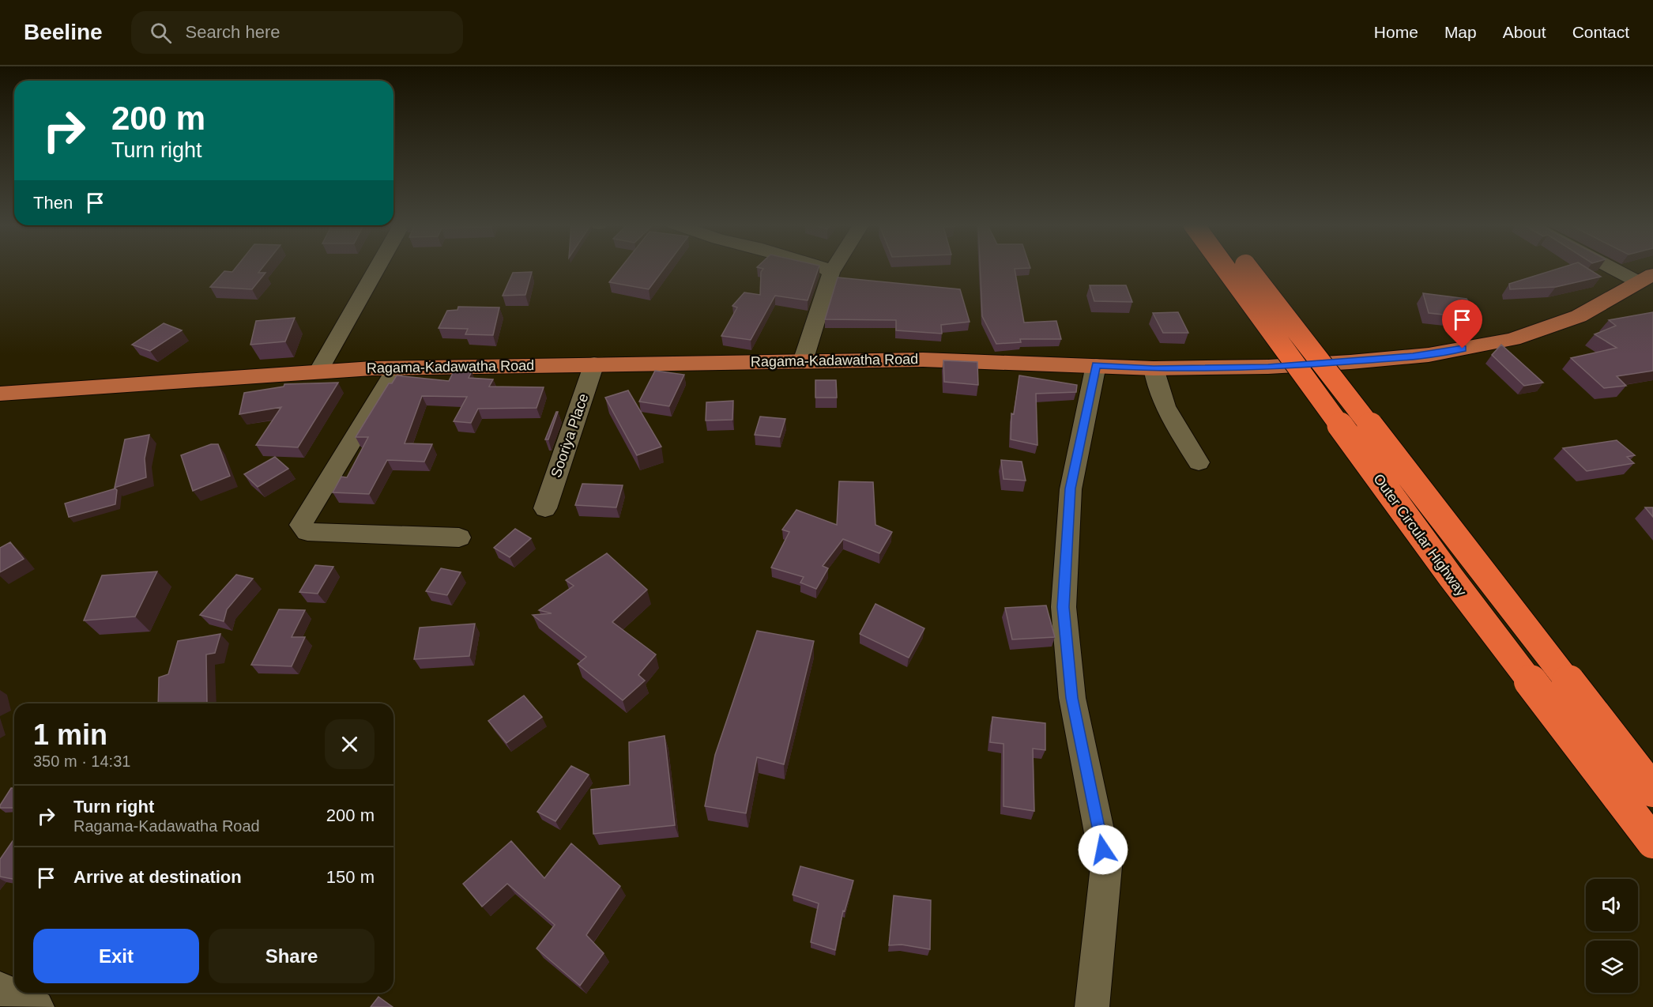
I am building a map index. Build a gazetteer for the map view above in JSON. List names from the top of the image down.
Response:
{
  "streets": {
    "highway": ["Outer Circular Highway"],
    "main road": ["Ragama-Kadawatha Road"],
    "street": ["Sooriya Place"]
  },
  "crossings": [
    ["Ragama-Kadawatha Road", "Sooriya Place"]
  ],
  "page": {
    "header": "Beeline",
    "search": "Search here",
    "nav": [
      "Home",
      "Map",
      "About",
      "Contact"
    ],
    "turn": ["200 m", "Turn right"],
    "then": "Then",
    "heading": ["1 min", "350 m · 14:31"],
    "list": [
      {
        "name": "Turn right",
        "note": "Ragama-Kadawatha Road",
        "value": "200 m"
      },
      {
        "name": "Arrive at destination",
        "value": "150 m"
      }
    ],
    "buttons": ["Exit", "Share"]
  }
}
